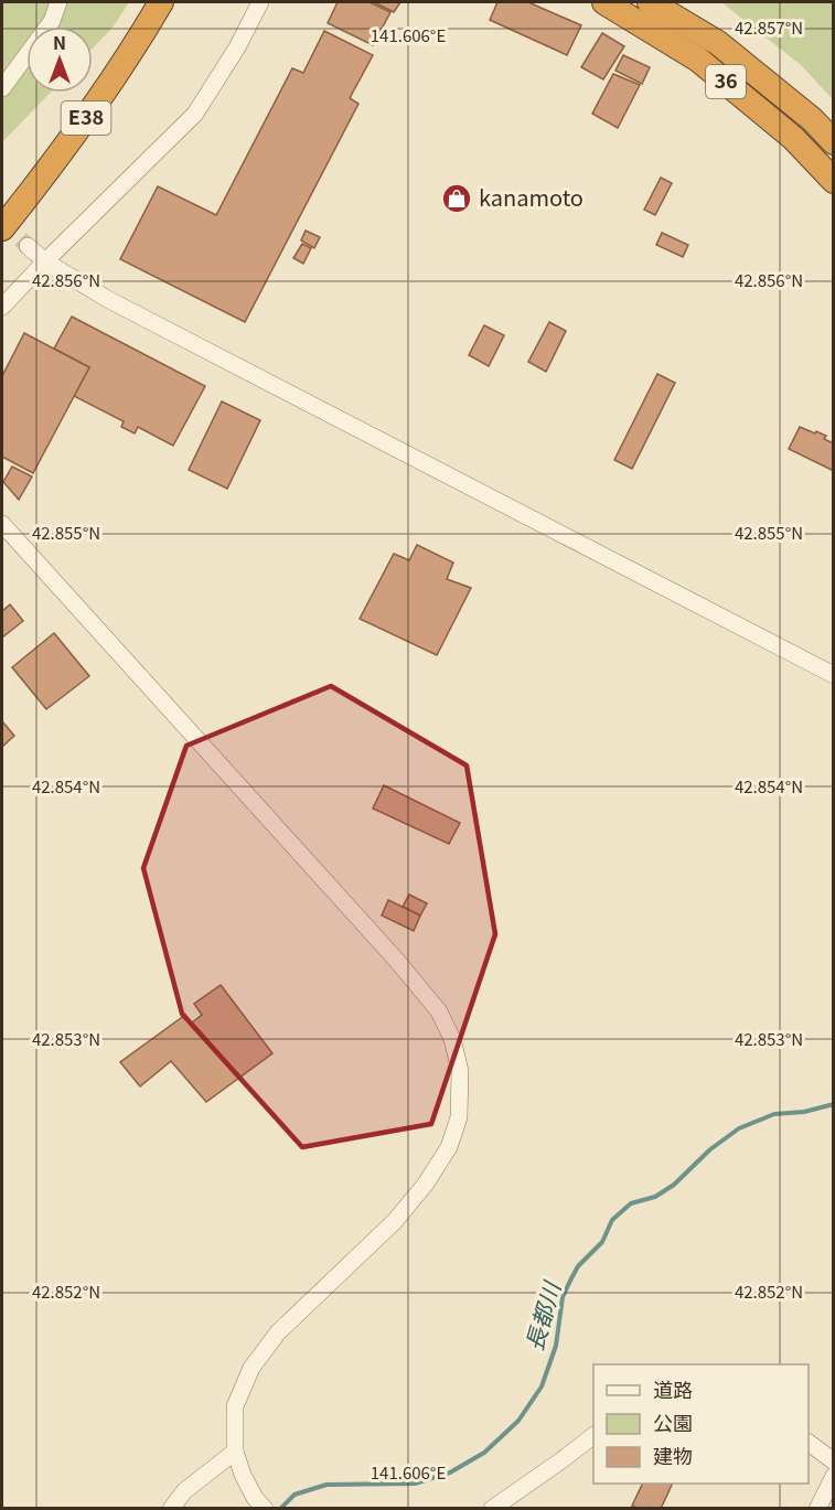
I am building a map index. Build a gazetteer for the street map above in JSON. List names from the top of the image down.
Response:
{
  "streets": {
    "highway": ["36", "E38"]
  },
  "water": ["長都川"],
  "places": {
    "shop": ["kanamoto"]
  },
  "legend": ["道路", "公園", "建物"],
  "north": "top",
  "coordinates": [
    "42.857°N",
    "141.606°E",
    "42.856°N",
    "42.855°N",
    "42.854°N",
    "42.853°N",
    "42.852°N"
  ]
}
